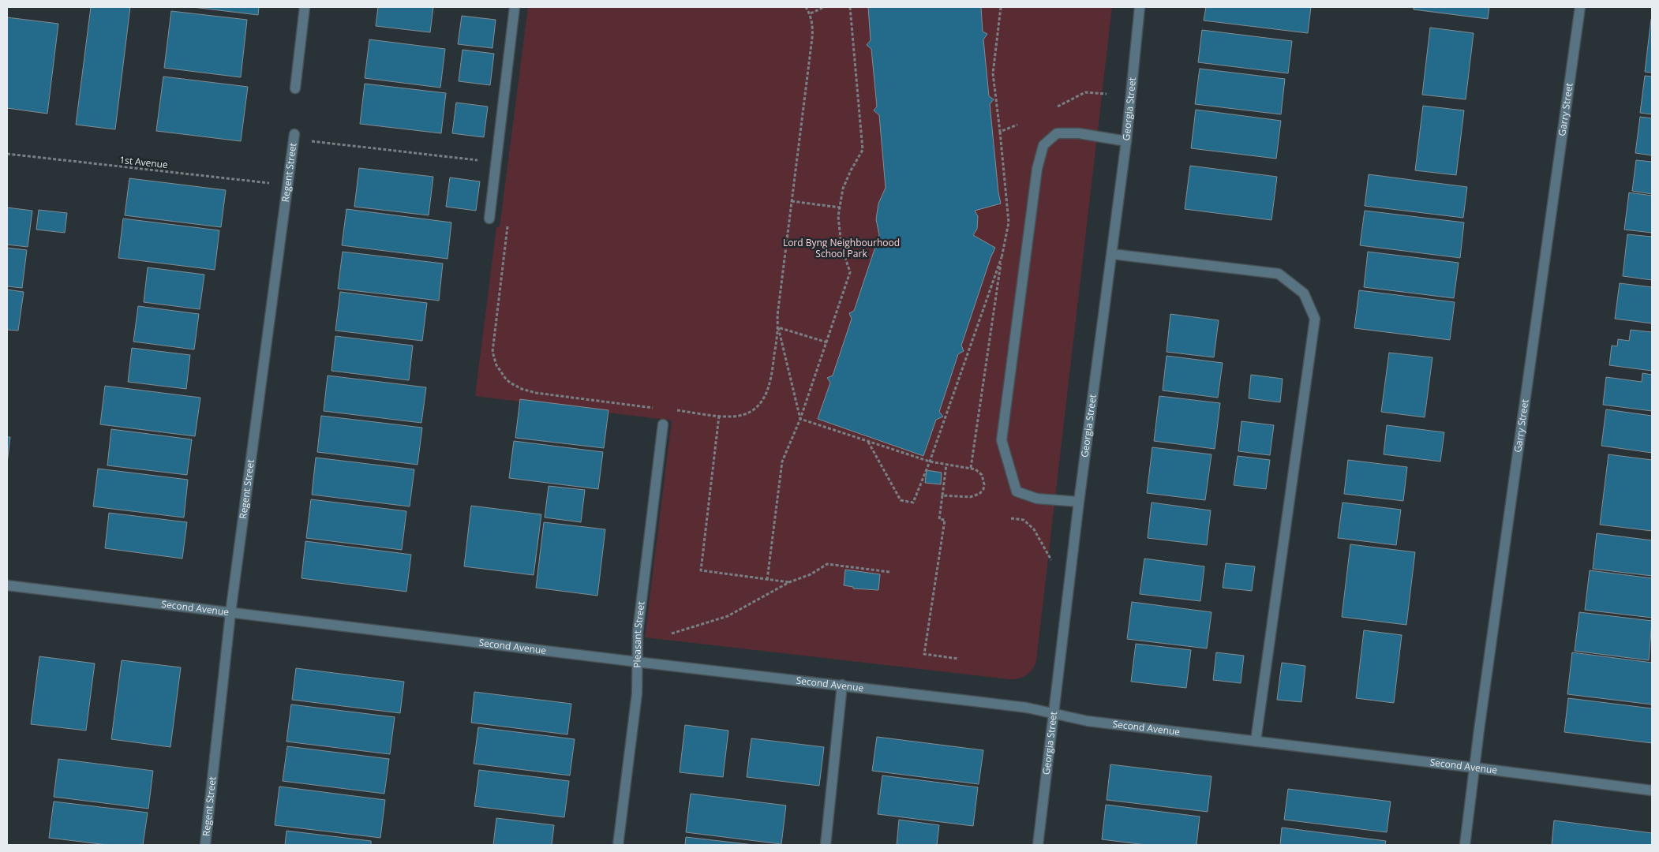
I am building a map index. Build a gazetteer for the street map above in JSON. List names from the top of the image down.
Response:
{
  "streets": {
    "street": [
      "Georgia Street",
      "Garry Street",
      "Regent Street",
      "Second Avenue",
      "Pleasant Street"
    ],
    "path": ["1st Avenue"]
  },
  "crossings": [
    ["Georgia Street", "Second Avenue"],
    ["Garry Street", "Second Avenue"],
    ["Regent Street", "Second Avenue"],
    ["Second Avenue", "Pleasant Street"]
  ],
  "parks": ["Lord Byng Neighbourhood School Park"]
}
